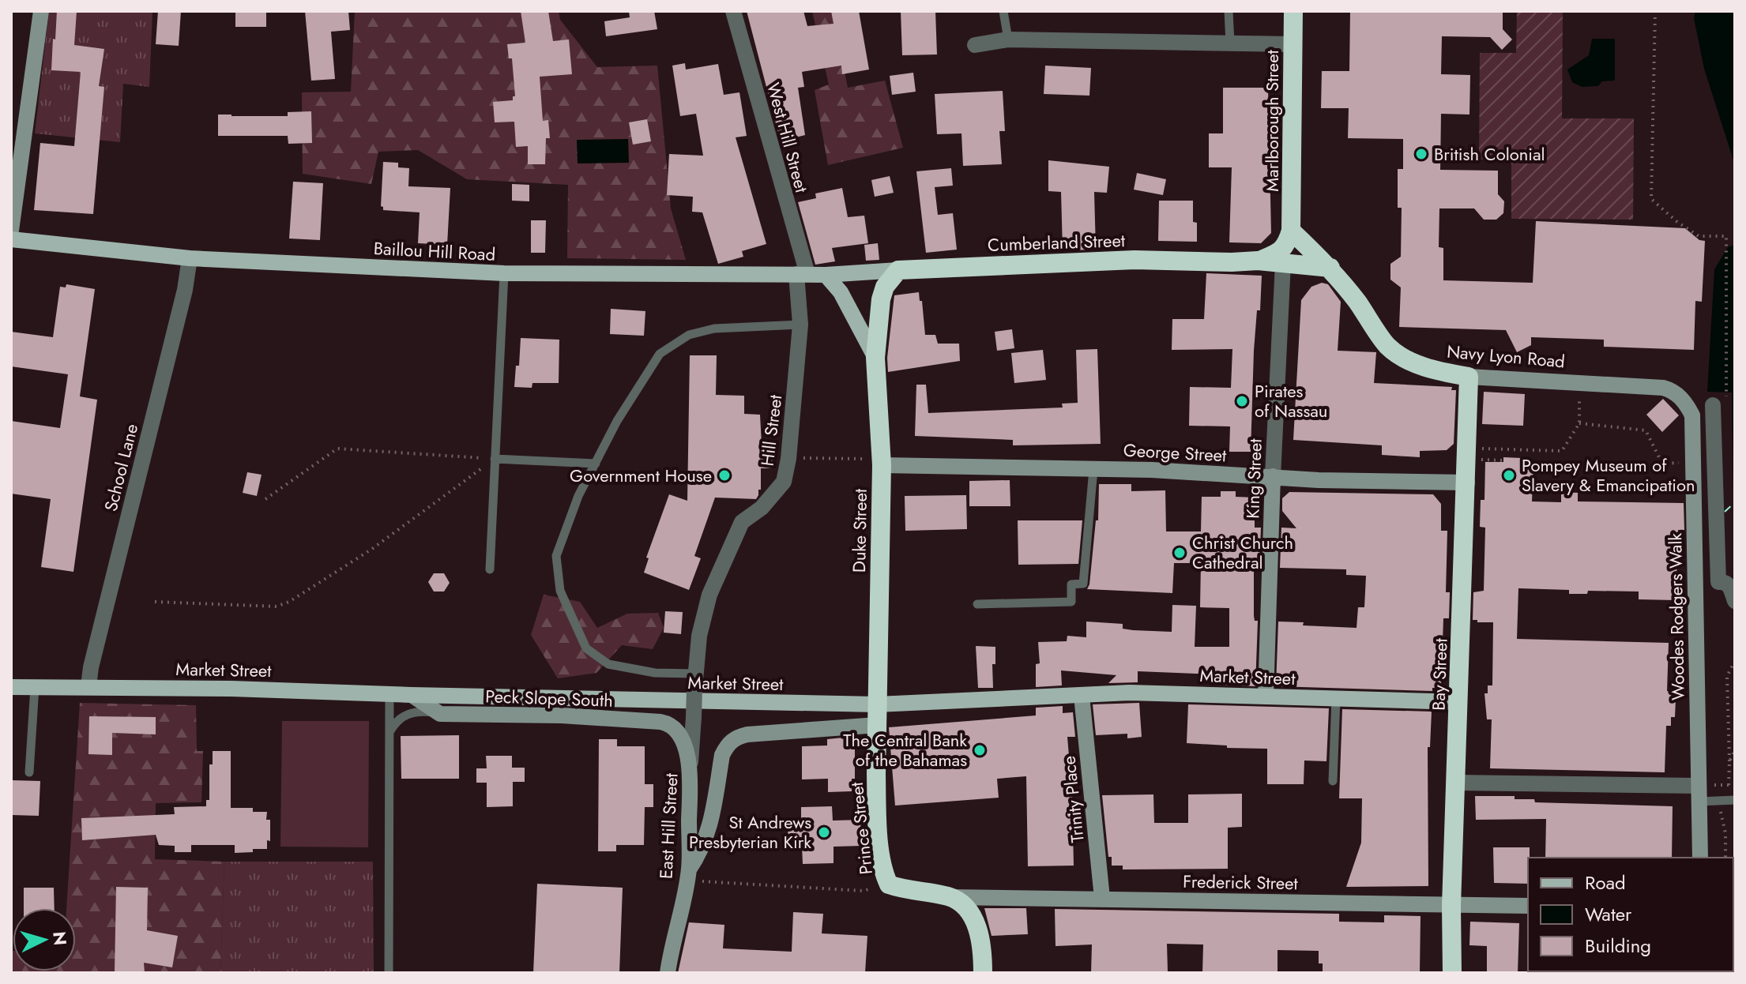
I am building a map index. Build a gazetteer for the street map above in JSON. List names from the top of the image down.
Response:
{
  "streets": {
    "highway": [
      "Marlborough Street",
      "Cumberland Street",
      "Navy Lyon Road",
      "Duke Street",
      "Bay Street",
      "Prince Street"
    ],
    "main road": [
      "Baillou Hill Road",
      "George Street",
      "King Street",
      "Woodes Rodgers Walk",
      "Market Street",
      "Peck Slope South",
      "Trinity Place",
      "East Hill Street",
      "Frederick Street"
    ],
    "street": ["West Hill Street", "Hill Street", "School Lane"]
  },
  "crossings": [
    ["Marlborough Street", "Cumberland Street"],
    ["Marlborough Street", "Navy Lyon Road"],
    ["West Hill Street", "Baillou Hill Road"],
    ["West Hill Street", "Hill Street"],
    ["Cumberland Street", "Baillou Hill Road"],
    ["Cumberland Street", "Navy Lyon Road"],
    ["Cumberland Street", "King Street"],
    ["Cumberland Street", "Duke Street"],
    ["Baillou Hill Road", "Hill Street"],
    ["Baillou Hill Road", "School Lane"],
    ["Baillou Hill Road", "Duke Street"],
    ["Navy Lyon Road", "Woodes Rodgers Walk"],
    ["Navy Lyon Road", "Bay Street"],
    ["Hill Street", "East Hill Street"],
    ["George Street", "King Street"],
    ["George Street", "Duke Street"],
    ["George Street", "Bay Street"],
    ["School Lane", "Market Street"],
    ["King Street", "Market Street"],
    ["Duke Street", "Market Street"],
    ["Duke Street", "Prince Street"],
    ["Market Street", "Bay Street"],
    ["Market Street", "Trinity Place"],
    ["Market Street", "Prince Street"],
    ["Bay Street", "Frederick Street"],
    ["Peck Slope South", "East Hill Street"],
    ["Trinity Place", "Frederick Street"],
    ["Prince Street", "Frederick Street"]
  ],
  "places": [
    "British Colonial",
    "Pirates of Nassau",
    "Government House",
    "Pompey Museum of Slavery & Emancipation",
    "Christ Church Cathedral",
    "The Central Bank of the Bahamas",
    "St Andrews Presbyterian Kirk"
  ],
  "legend": ["Road", "Water", "Building"],
  "north": "right"
}
